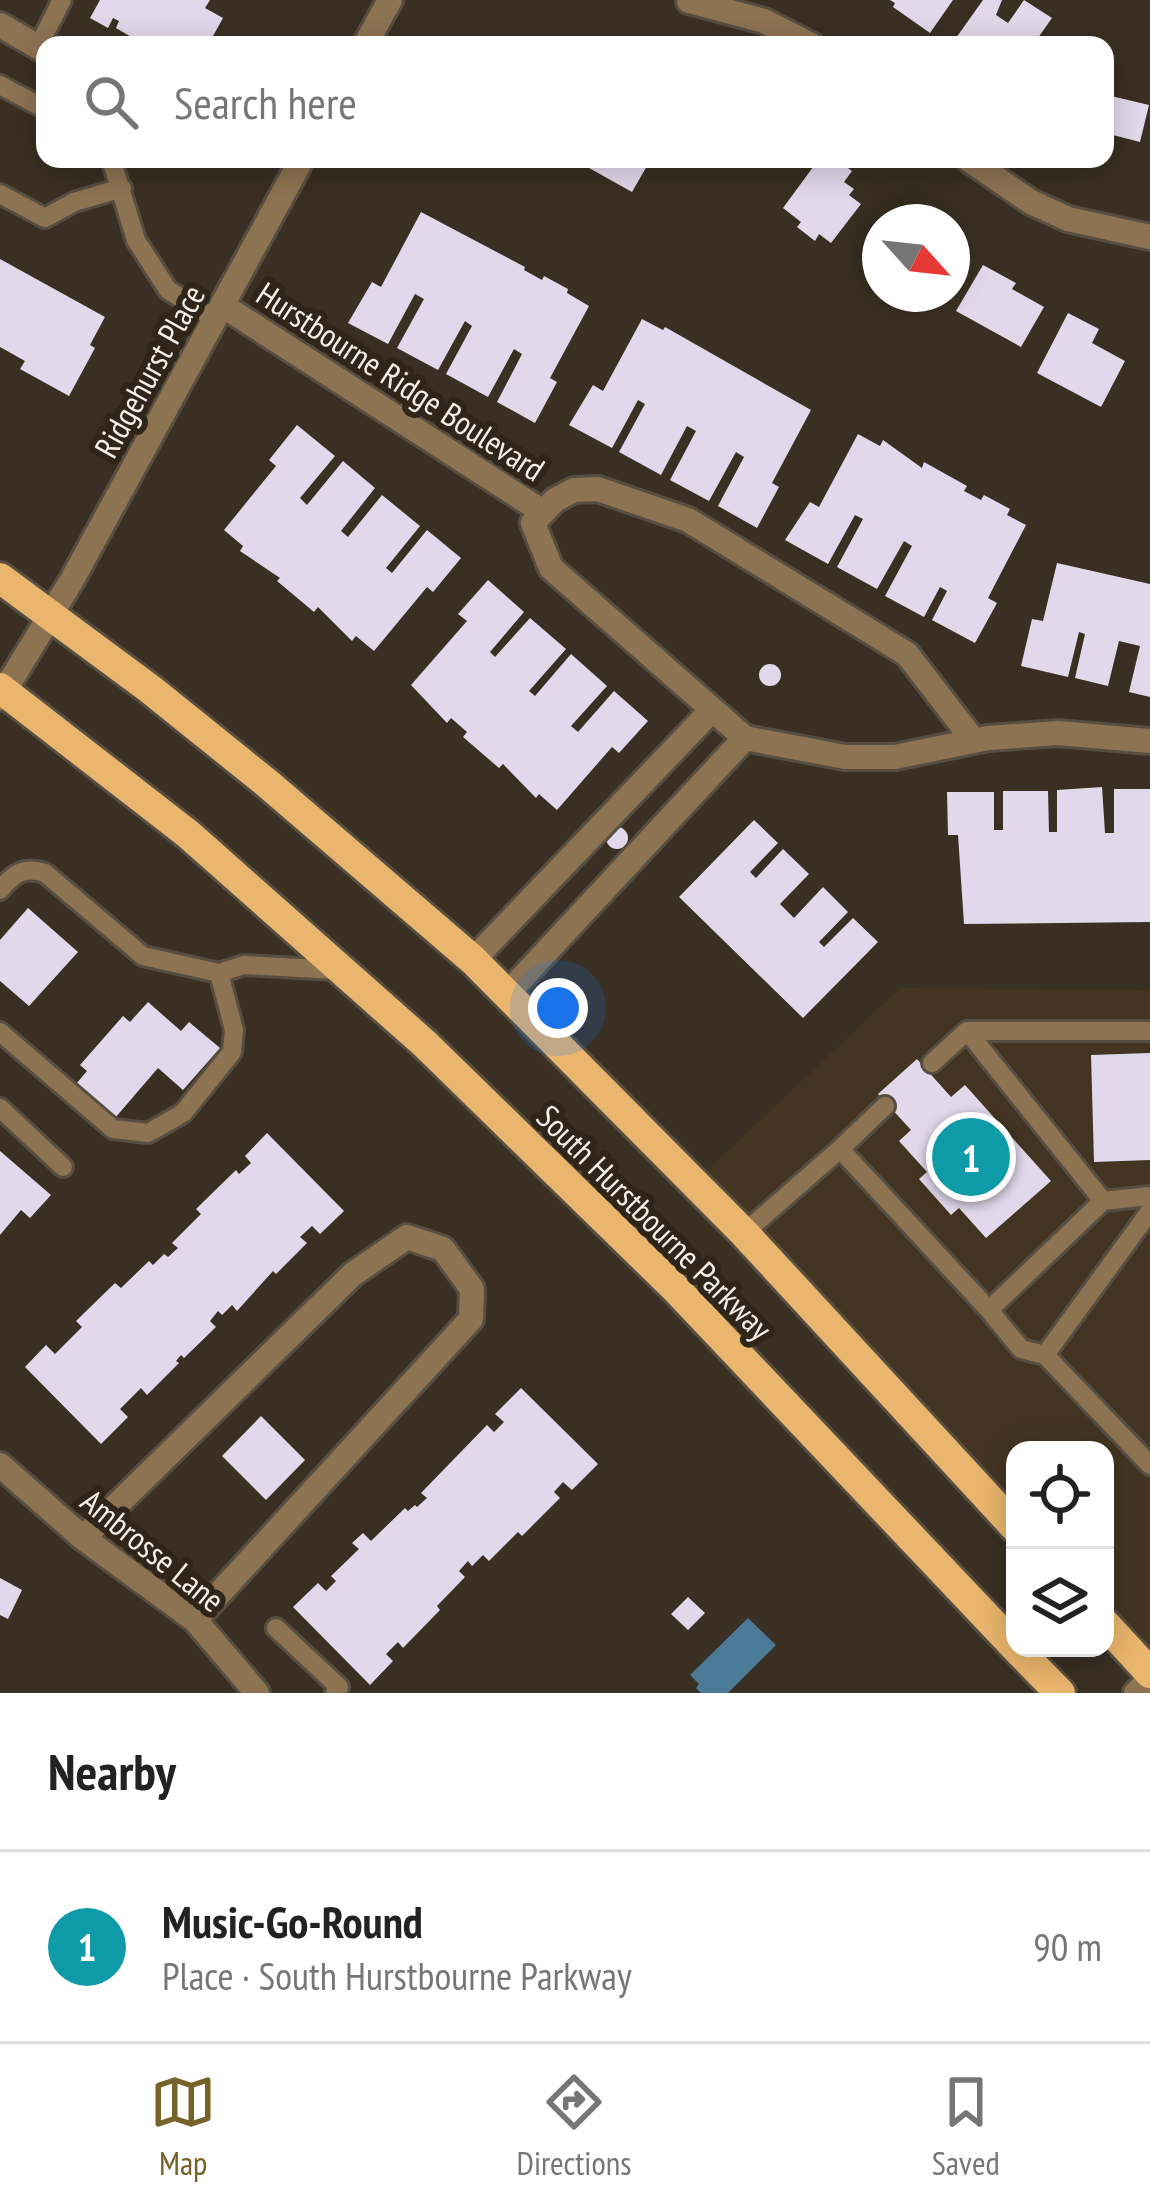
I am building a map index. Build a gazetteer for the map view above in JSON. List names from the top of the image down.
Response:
{
  "streets": {
    "main road": ["South Hurstbourne Parkway"],
    "street": ["Ridgehurst Place", "Hurstbourne Ridge Boulevard", "Ambrosse Lane"]
  },
  "crossings": [
    ["Ridgehurst Place", "Hurstbourne Ridge Boulevard"],
    ["Ridgehurst Place", "South Hurstbourne Parkway"]
  ],
  "north": "bottom right",
  "page": {
    "search": "Search here",
    "pins": "1",
    "heading": "Nearby",
    "list": [
      {
        "mark": "1",
        "name": "Music-Go-Round",
        "note": "Place · South Hurstbourne Parkway",
        "value": "90 m"
      }
    ],
    "nav": ["Map", "Directions", "Saved"]
  }
}
